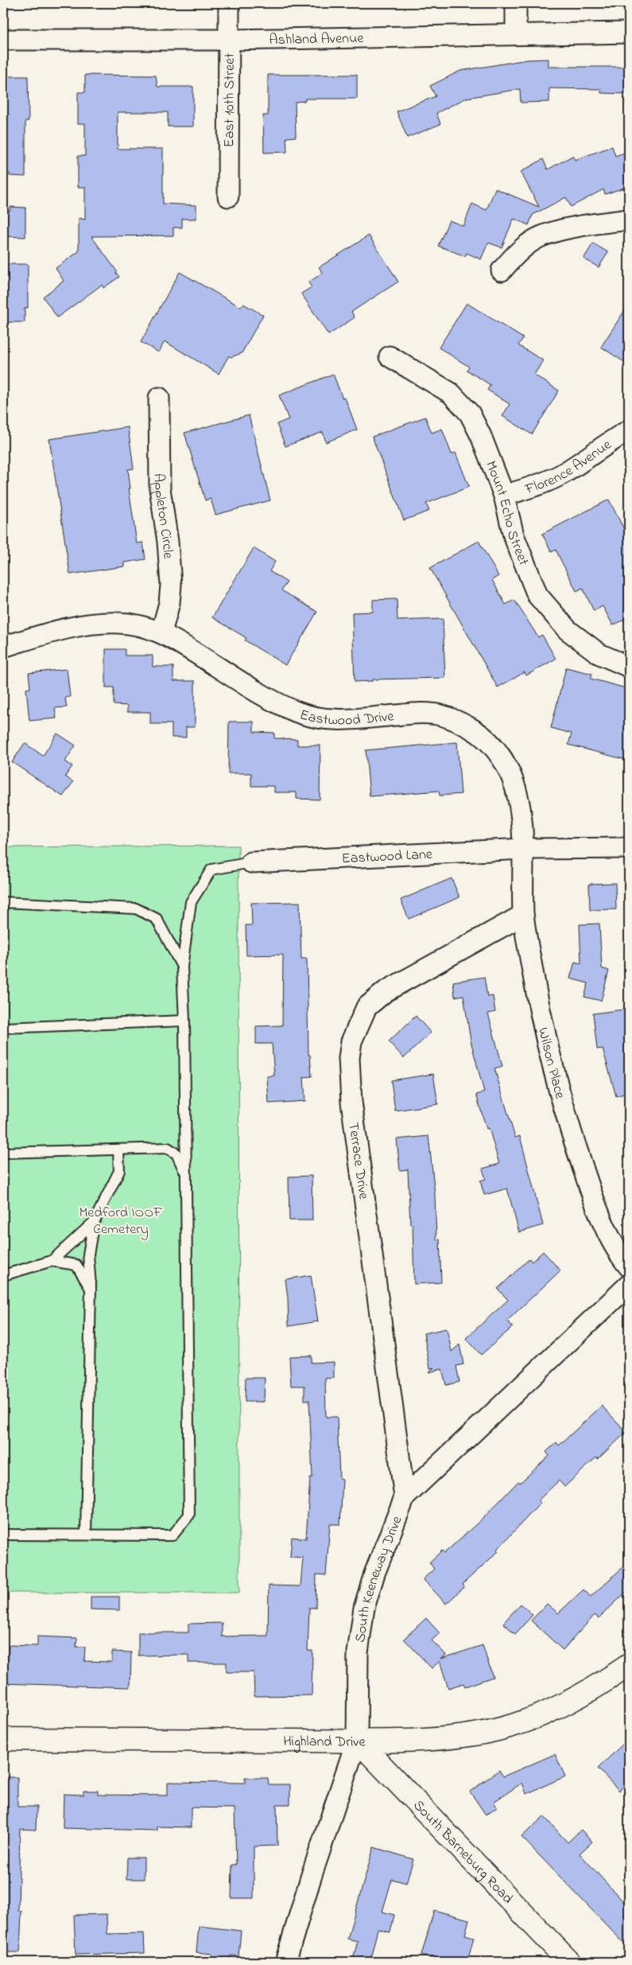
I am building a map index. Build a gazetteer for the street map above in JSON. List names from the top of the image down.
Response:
{
  "streets": {
    "main road": ["Highland Drive", "South Barneburg Road"],
    "street": [
      "Ashland Avenue",
      "East 10th Street",
      "Florence Avenue",
      "Mount Echo Street",
      "Appleton Circle",
      "Eastwood Drive",
      "Eastwood Lane",
      "Wilson Place",
      "Terrace Drive",
      "South Keeneway Drive"
    ]
  },
  "crossings": [
    ["Ashland Avenue", "East 10th Street"],
    ["Florence Avenue", "Mount Echo Street"],
    ["Appleton Circle", "Eastwood Drive"],
    ["Eastwood Drive", "Eastwood Lane"],
    ["Eastwood Drive", "Wilson Place"],
    ["Eastwood Lane", "Wilson Place"],
    ["Wilson Place", "Terrace Drive"],
    ["Terrace Drive", "South Keeneway Drive"],
    ["South Keeneway Drive", "Highland Drive"],
    ["South Keeneway Drive", "South Barneburg Road"],
    ["Highland Drive", "South Barneburg Road"]
  ],
  "parks": ["Medford IOOF Cemetery"]
}
